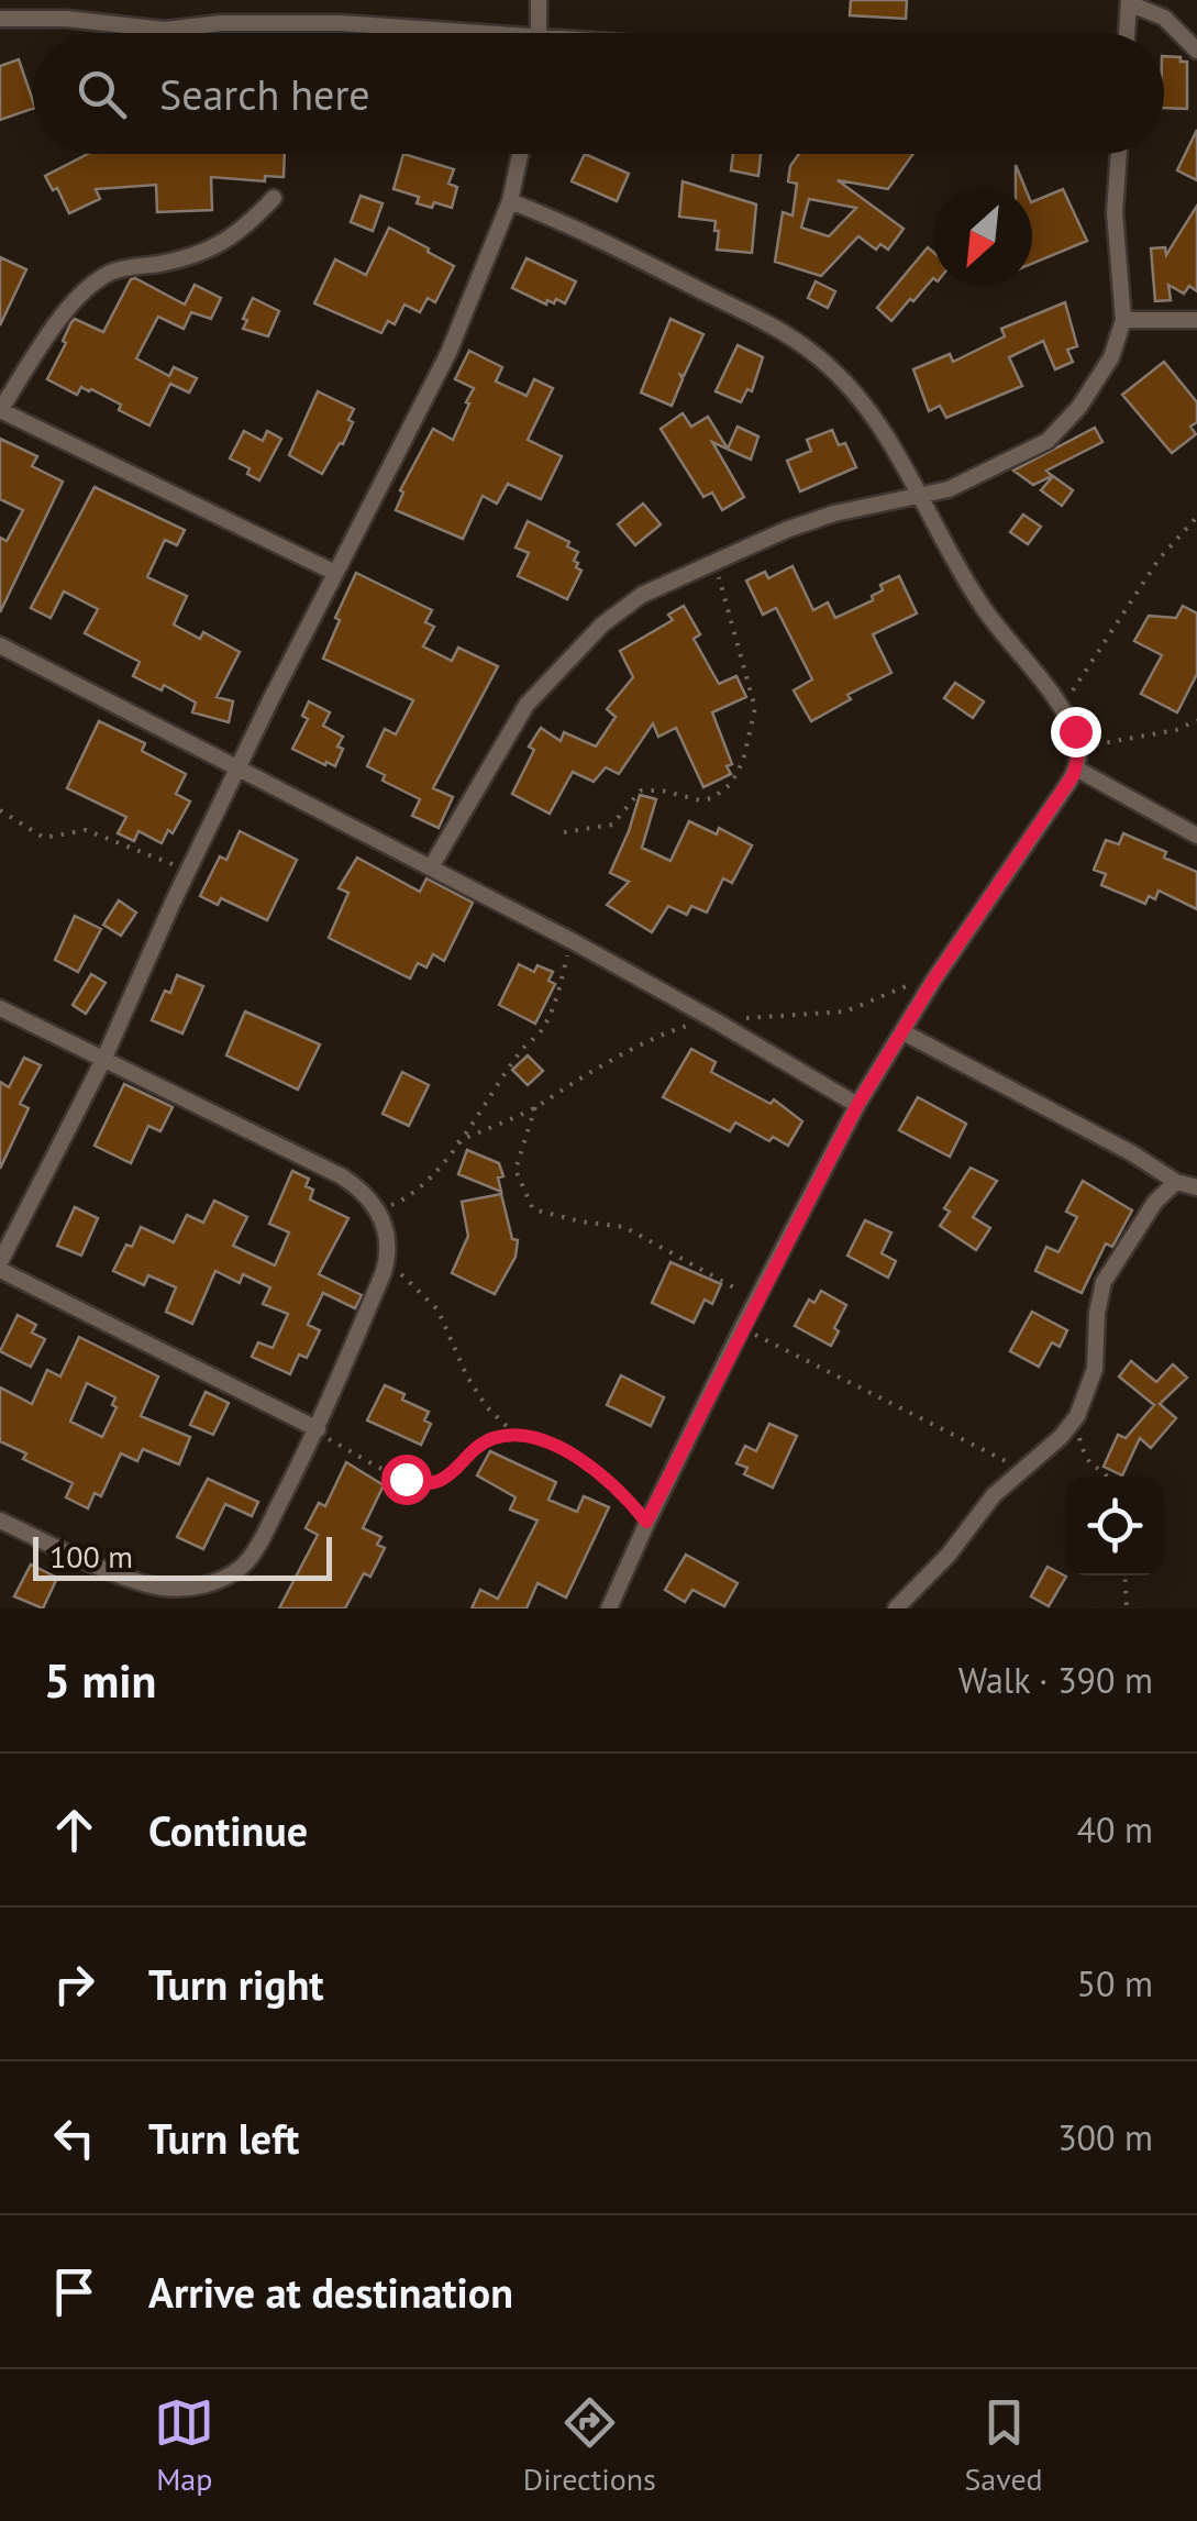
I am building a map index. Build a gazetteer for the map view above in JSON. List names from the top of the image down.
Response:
{
  "scale_bar": "100 m",
  "north": "bottom left",
  "page": {
    "search": "Search here",
    "scale": "100 m",
    "heading": ["5 min", "Walk · 390 m"],
    "list": [
      ["Continue", "40 m"],
      ["Turn right", "50 m"],
      ["Turn left", "300 m"],
      "Arrive at destination"
    ],
    "nav": ["Map", "Directions", "Saved"]
  }
}
